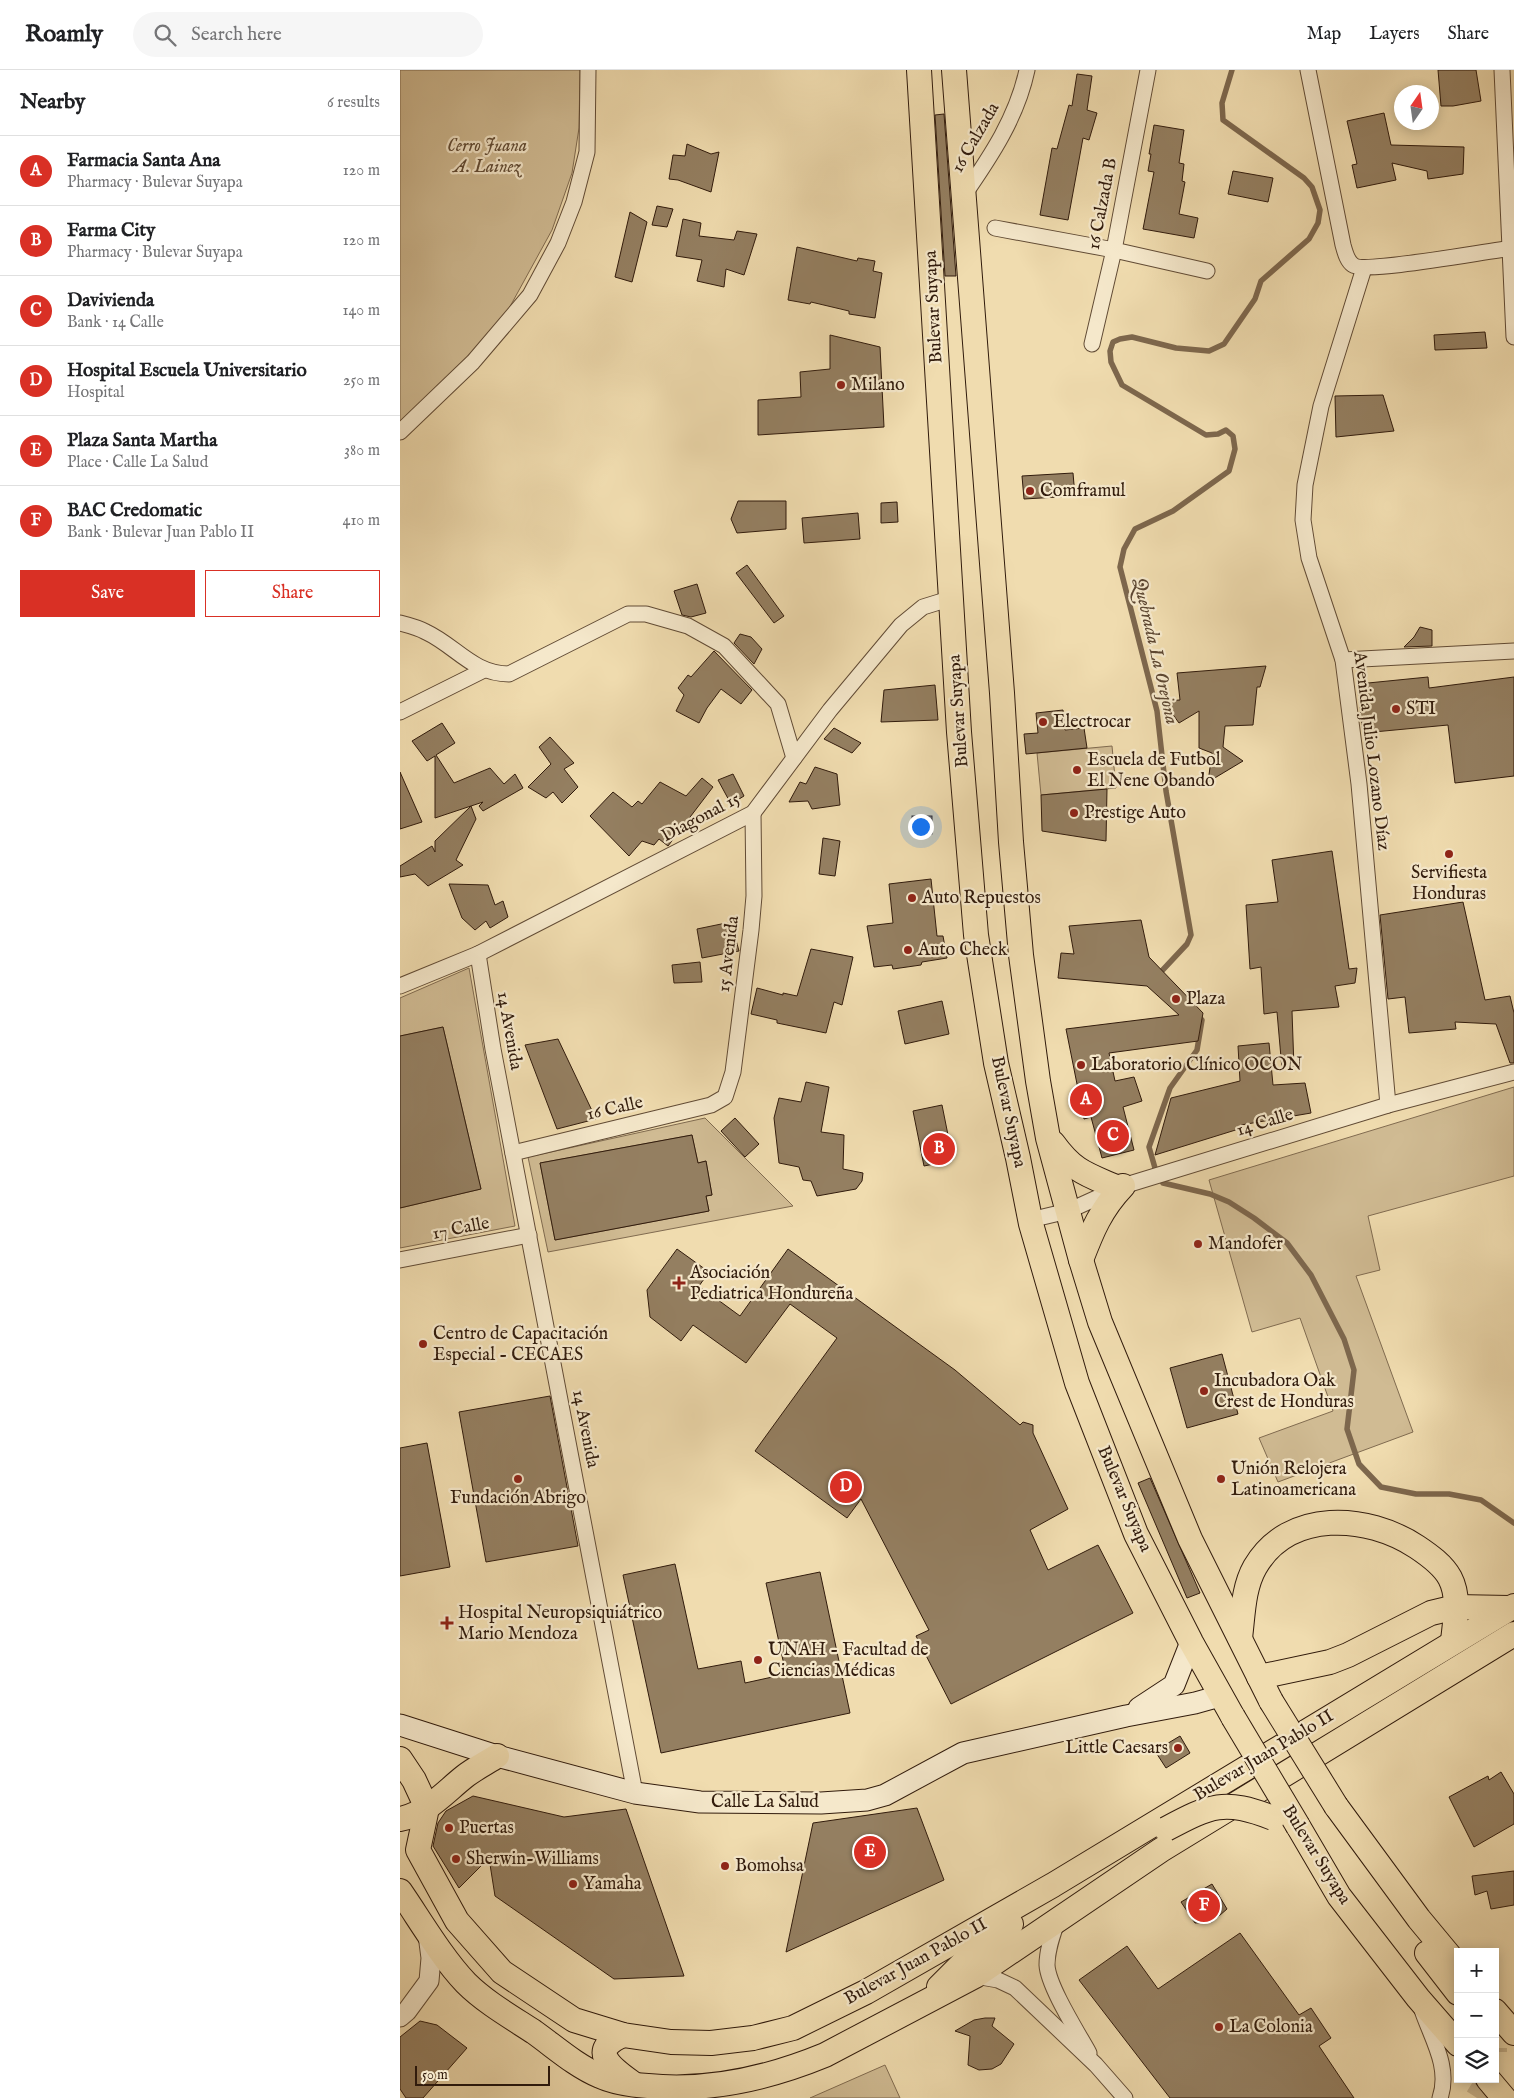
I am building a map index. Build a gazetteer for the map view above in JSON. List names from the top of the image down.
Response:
{
  "streets": {
    "main road": ["Bulevar Suyapa", "Bulevar Juan Pablo II", "Calle La Salud"],
    "street": [
      "16 Calzada",
      "16 Calzada B",
      "Avenida Julio Lozano Díaz",
      "Diagonal 15",
      "15 Avenida",
      "14 Avenida",
      "16 Calle",
      "14 Calle",
      "17 Calle"
    ]
  },
  "crossings": [
    ["16 Calzada", "Bulevar Suyapa"],
    ["Bulevar Suyapa", "Diagonal 15"],
    ["Bulevar Suyapa", "14 Calle"],
    ["Bulevar Suyapa", "Calle La Salud"],
    ["Avenida Julio Lozano Díaz", "14 Calle"],
    ["Diagonal 15", "15 Avenida"],
    ["Diagonal 15", "14 Avenida"],
    ["15 Avenida", "16 Calle"],
    ["14 Avenida", "16 Calle"],
    ["14 Avenida", "17 Calle"],
    ["14 Avenida", "Calle La Salud"]
  ],
  "water": ["Quebrada La Orejona"],
  "parks": ["Cerro Juana A. Lainez"],
  "places": {
    "other": [
      "Milano",
      "Comframul",
      "STI",
      "Electrocar",
      "Escuela de Futbol El Nene Obando",
      "Prestige Auto",
      "Servifiesta Honduras",
      "Auto Repuestos",
      "Auto Check",
      "Plaza",
      "Laboratorio Clínico OCON",
      "Mandofer",
      "Centro de Capacitación Especial - CECAES",
      "Incubadora Oak Crest de Honduras",
      "Fundación Abrigo",
      "Unión Relojera Latinoamericana",
      "UNAH - Facultad de Ciencias Médicas",
      "Little Caesars",
      "Puertas",
      "Sherwin-Williams",
      "Bomohsa",
      "Yamaha",
      "La Colonia"
    ],
    "health": ["Asociación Pediatrica Hondureña", "Hospital Neuropsiquiátrico Mario Mendoza"]
  },
  "scale_bar": "50 m",
  "north": "top",
  "page": {
    "header": "Roamly",
    "search": "Search here",
    "nav": ["Map", "Layers", "Share"],
    "heading": ["Nearby", "6 results"],
    "list": [
      {
        "mark": "A",
        "name": "Farmacia Santa Ana",
        "note": "Pharmacy · Bulevar Suyapa",
        "value": "120 m"
      },
      {
        "mark": "B",
        "name": "Farma City",
        "note": "Pharmacy · Bulevar Suyapa",
        "value": "120 m"
      },
      {
        "mark": "C",
        "name": "Davivienda",
        "note": "Bank · 14 Calle",
        "value": "140 m"
      },
      {
        "mark": "D",
        "name": "Hospital Escuela Universitario",
        "note": "Hospital",
        "value": "250 m"
      },
      {
        "mark": "E",
        "name": "Plaza Santa Martha",
        "note": "Place · Calle La Salud",
        "value": "380 m"
      },
      {
        "mark": "F",
        "name": "BAC Credomatic",
        "note": "Bank · Bulevar Juan Pablo II",
        "value": "410 m"
      }
    ],
    "buttons": ["Save", "Share"],
    "pins": [
      "A",
      "C",
      "B",
      "D",
      "E",
      "F"
    ],
    "map_buttons": ["+", "−"],
    "scale": "50 m"
  }
}
